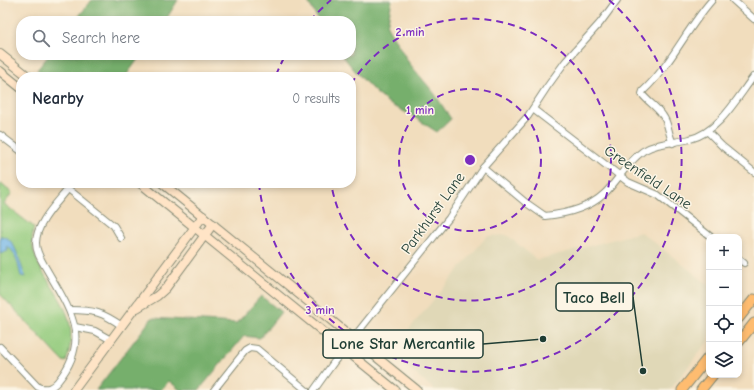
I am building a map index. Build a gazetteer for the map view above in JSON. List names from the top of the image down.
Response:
{
  "streets": {
    "street": ["Greenfield Lane", "Parkhurst Lane"]
  },
  "crossings": [
    ["Greenfield Lane", "Parkhurst Lane"]
  ],
  "places": ["Lone Star Mercantile", "Taco Bell"],
  "page": {
    "search": "Search here",
    "heading": ["Nearby", "0 results"],
    "map_buttons": ["+", "−"]
  },
  "rings": ["2 min", "1 min", "3 min"]
}
